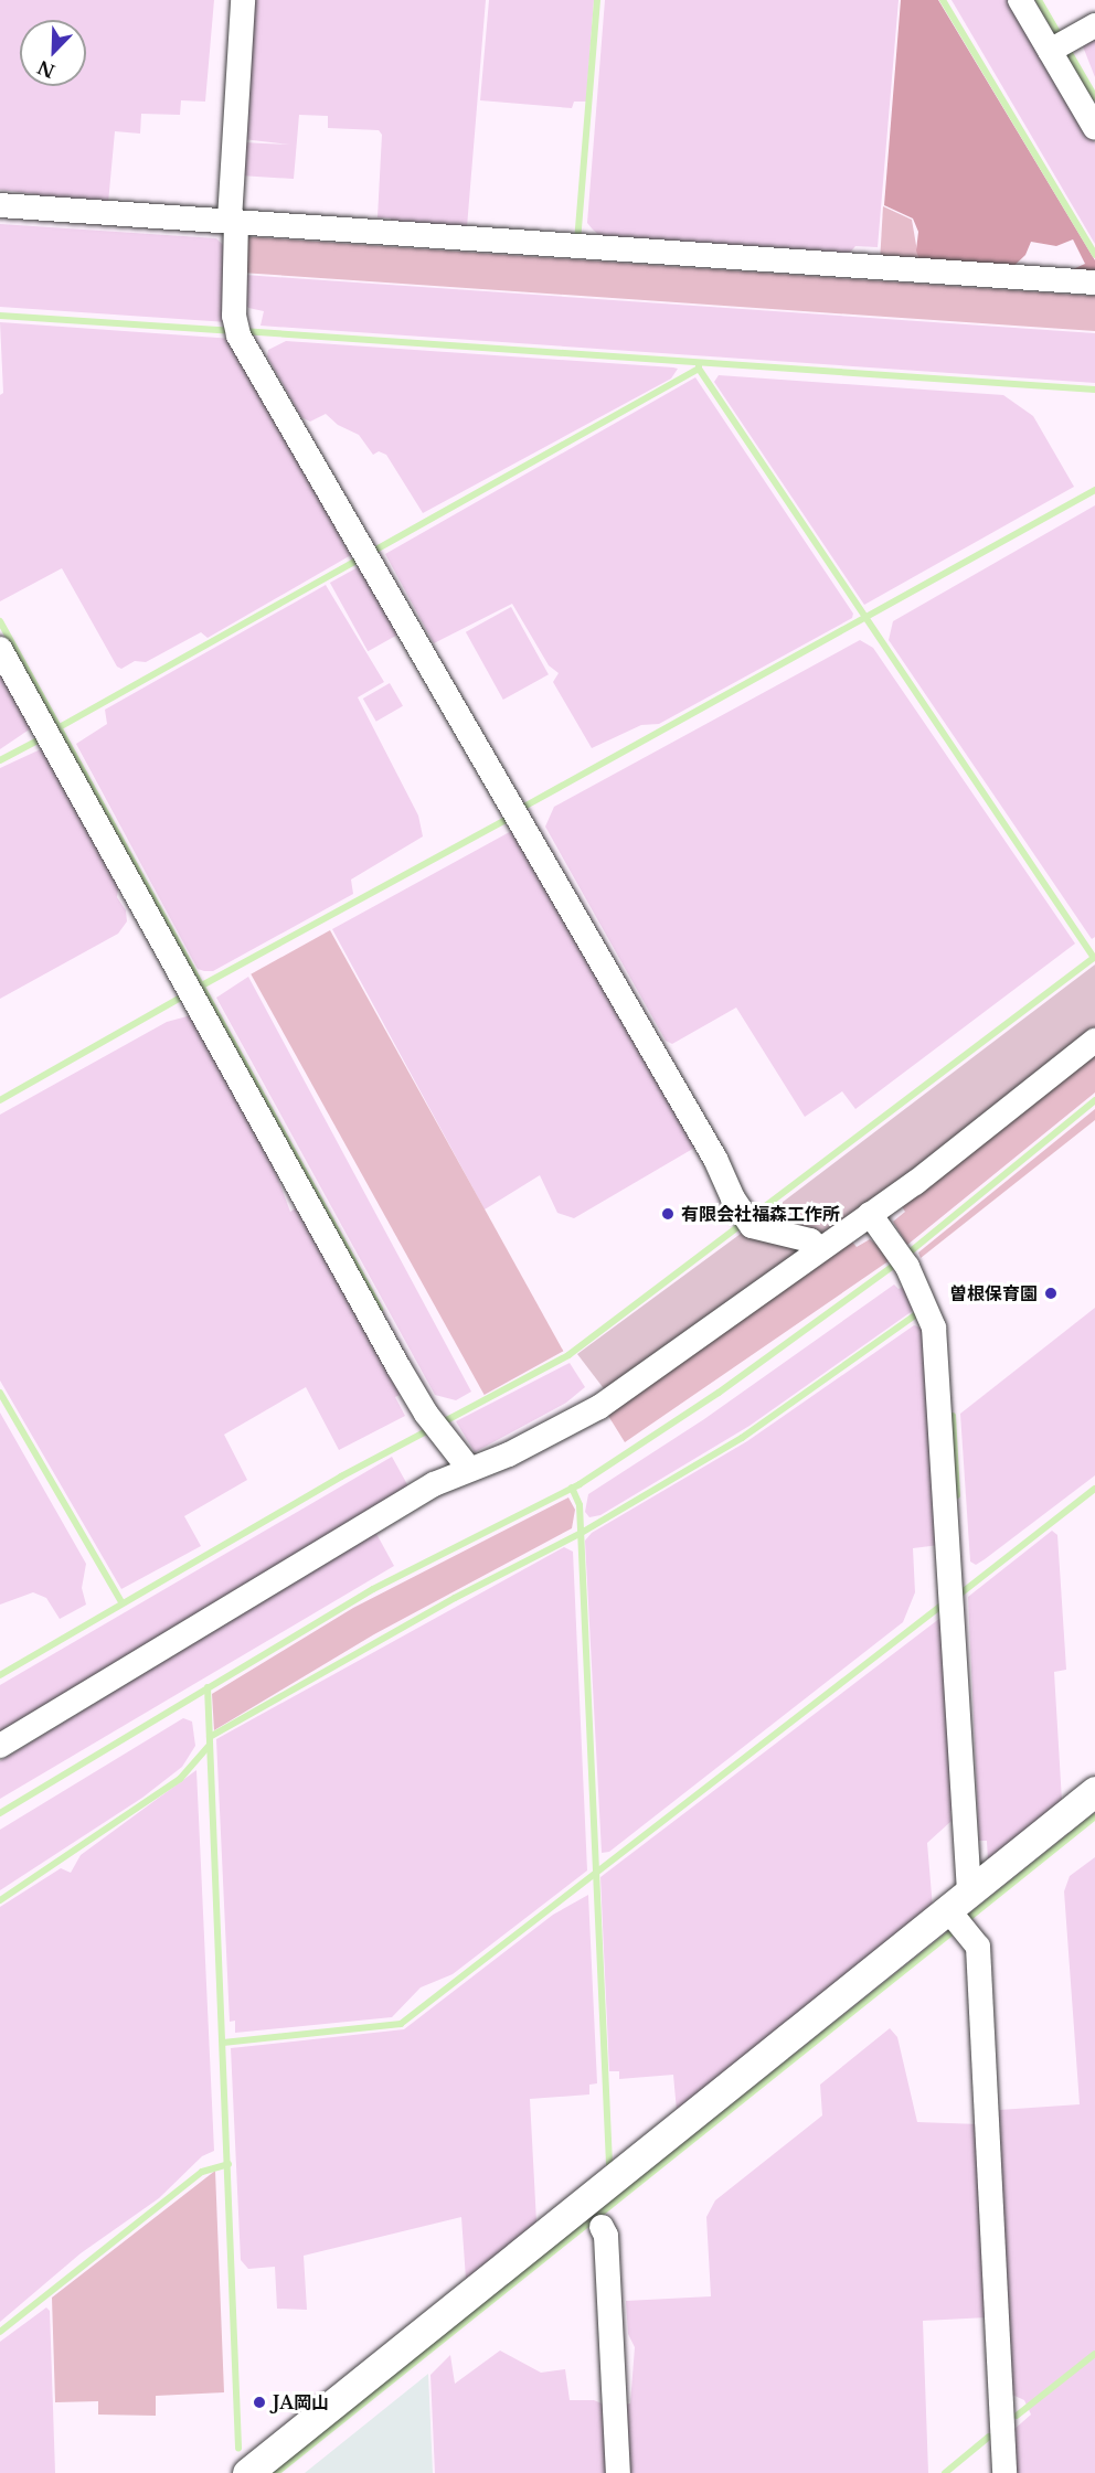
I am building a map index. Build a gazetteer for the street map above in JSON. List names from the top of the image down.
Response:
{
  "places": ["有限会社福森工作所", "曽根保育園", "JA岡山"],
  "north": "bottom left"
}
